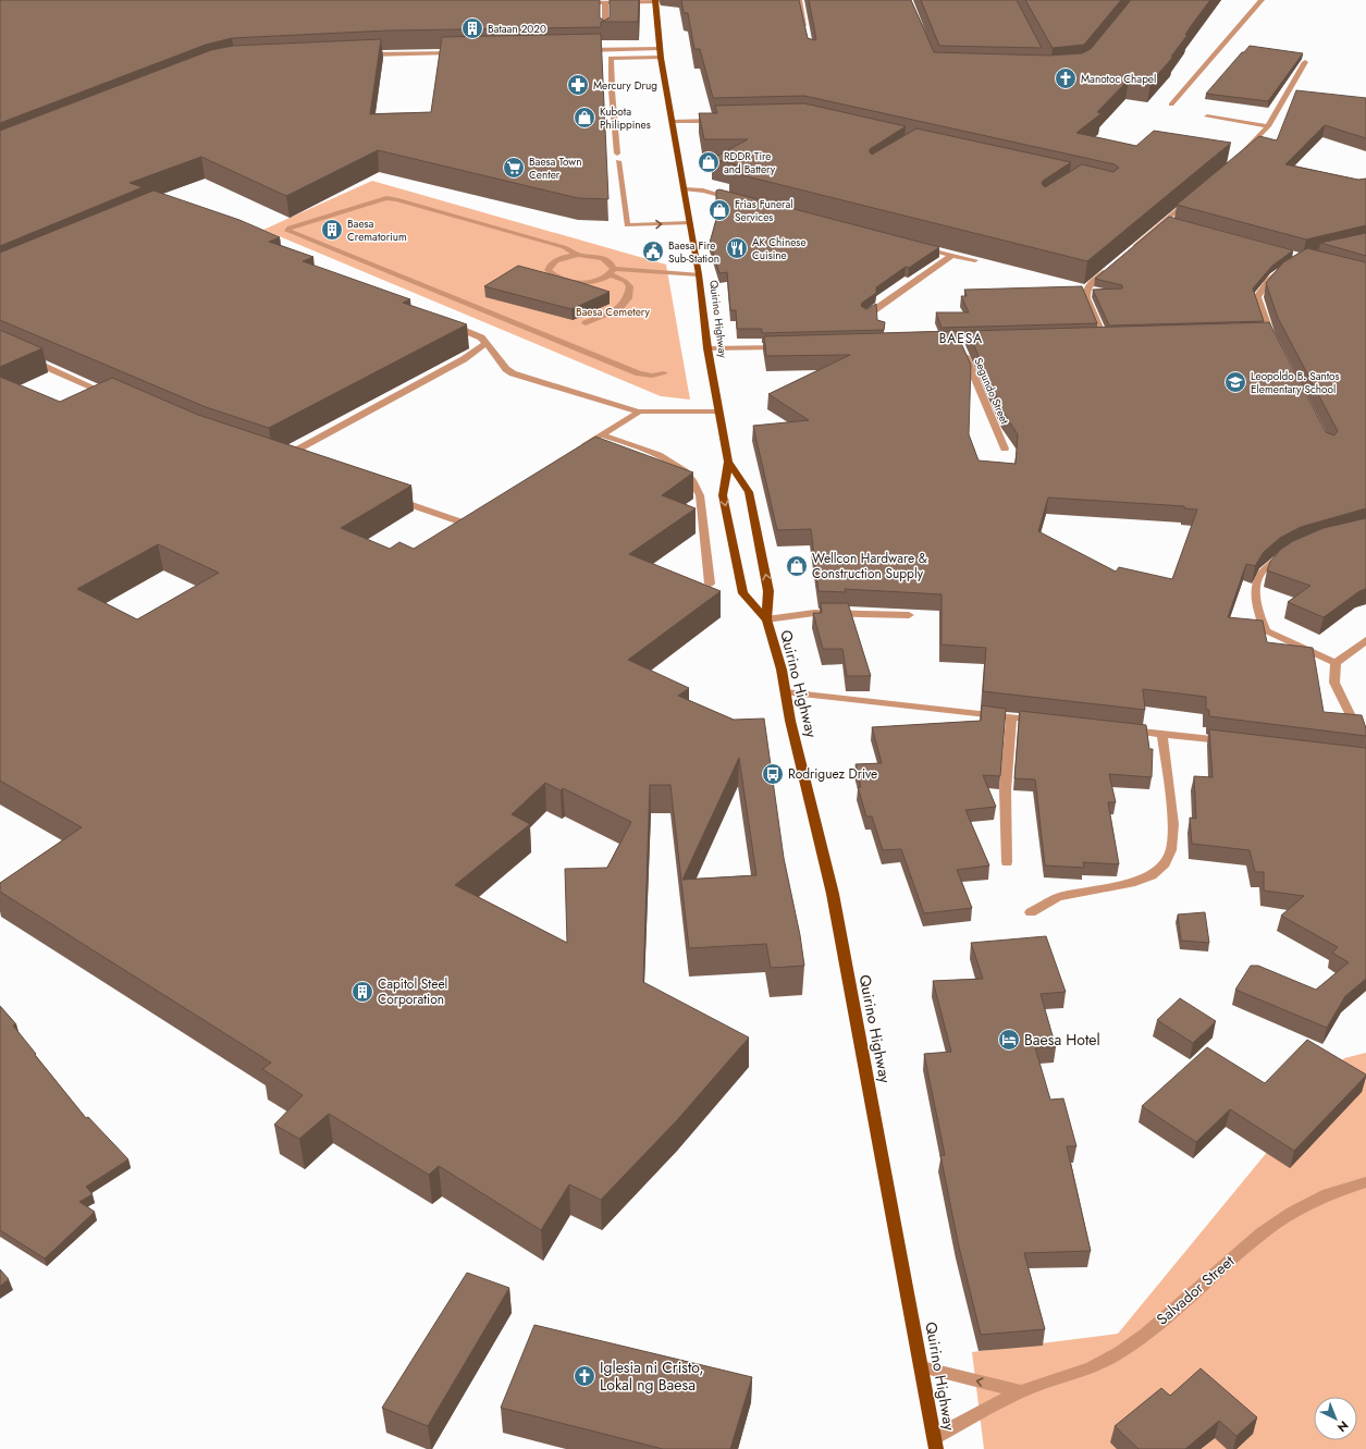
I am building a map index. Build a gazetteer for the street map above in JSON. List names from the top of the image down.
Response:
{
  "streets": {
    "main road": ["Quirino Highway"],
    "street": ["Segundo Street", "Salvador Street"]
  },
  "crossings": [
    ["Quirino Highway", "Salvador Street"]
  ],
  "districts": ["BAESA"],
  "parks": ["Baesa Cemetery"],
  "places": {
    "building": ["Bataan 2020", "Baesa Crematorium", "Capitol Steel Corporation"],
    "church": ["Manotoc Chapel", "Iglesia ni Cristo, Lokal ng Baesa"],
    "pharmacy": ["Mercury Drug"],
    "shop": [
      "Kubota Philippines",
      "RDDR Tire and Battery",
      "Frias Funeral Services",
      "Wellcon Hardware & Construction Supply"
    ],
    "supermarket": ["Baesa Town Center"],
    "restaurant": ["AK Chinese Cuisine"],
    "public building": ["Baesa Fire Sub-Station"],
    "school or university": ["Leopoldo B. Santos Elementary School"],
    "bus stop": ["Rodriguez Drive"],
    "hotel": ["Baesa Hotel"]
  },
  "north": "bottom right"
}
